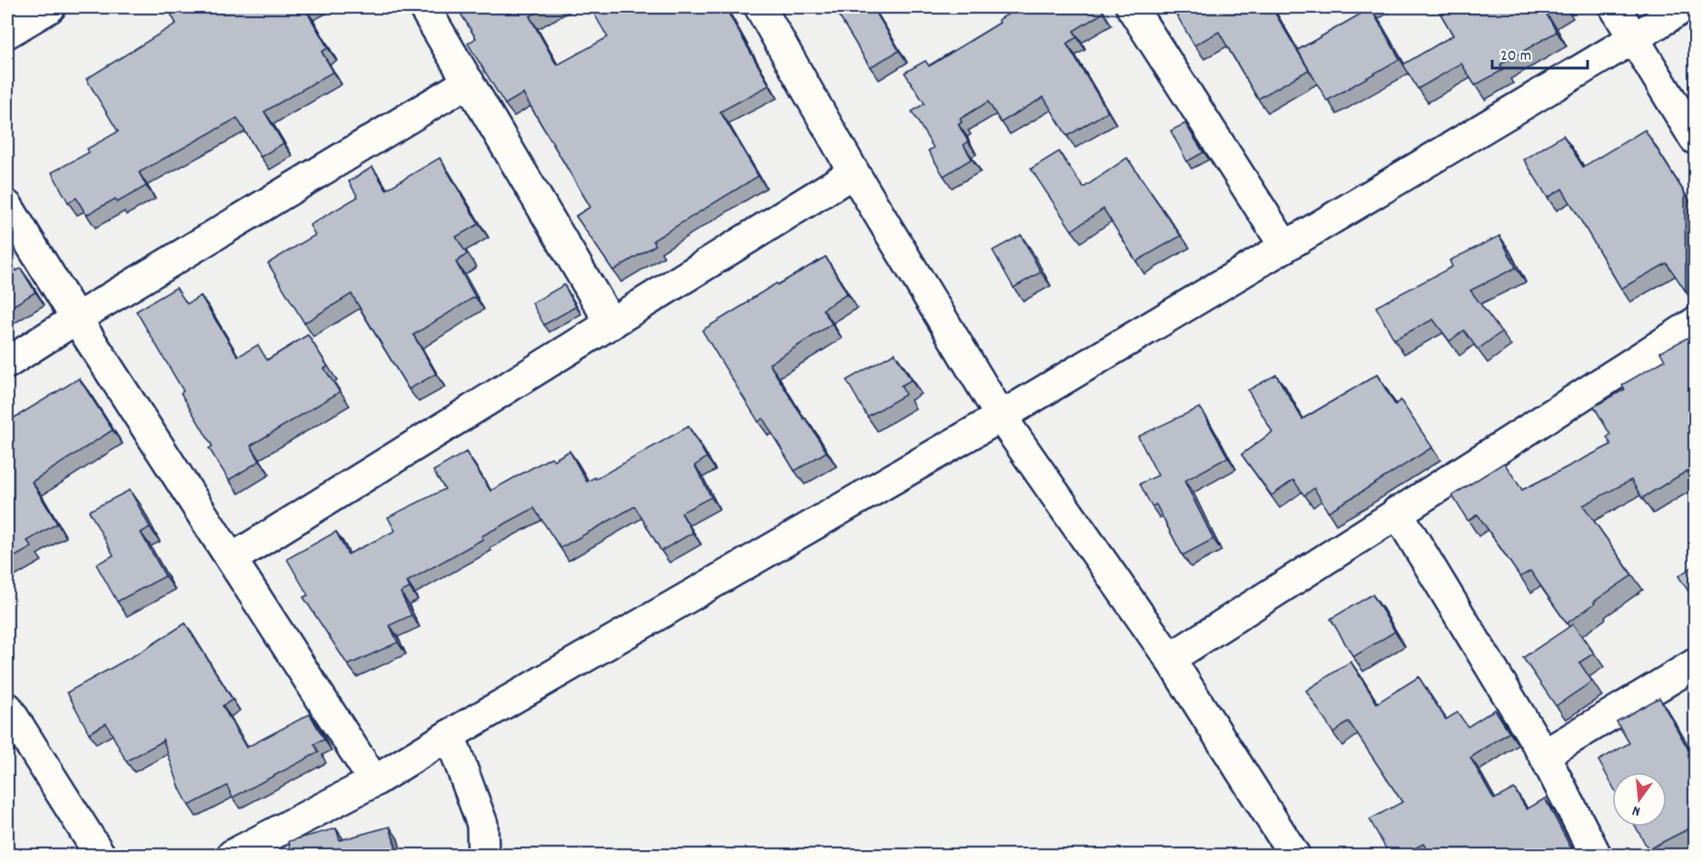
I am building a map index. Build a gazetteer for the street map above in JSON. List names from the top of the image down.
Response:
{
  "scale_bar": "20 m",
  "north": "bottom"
}
